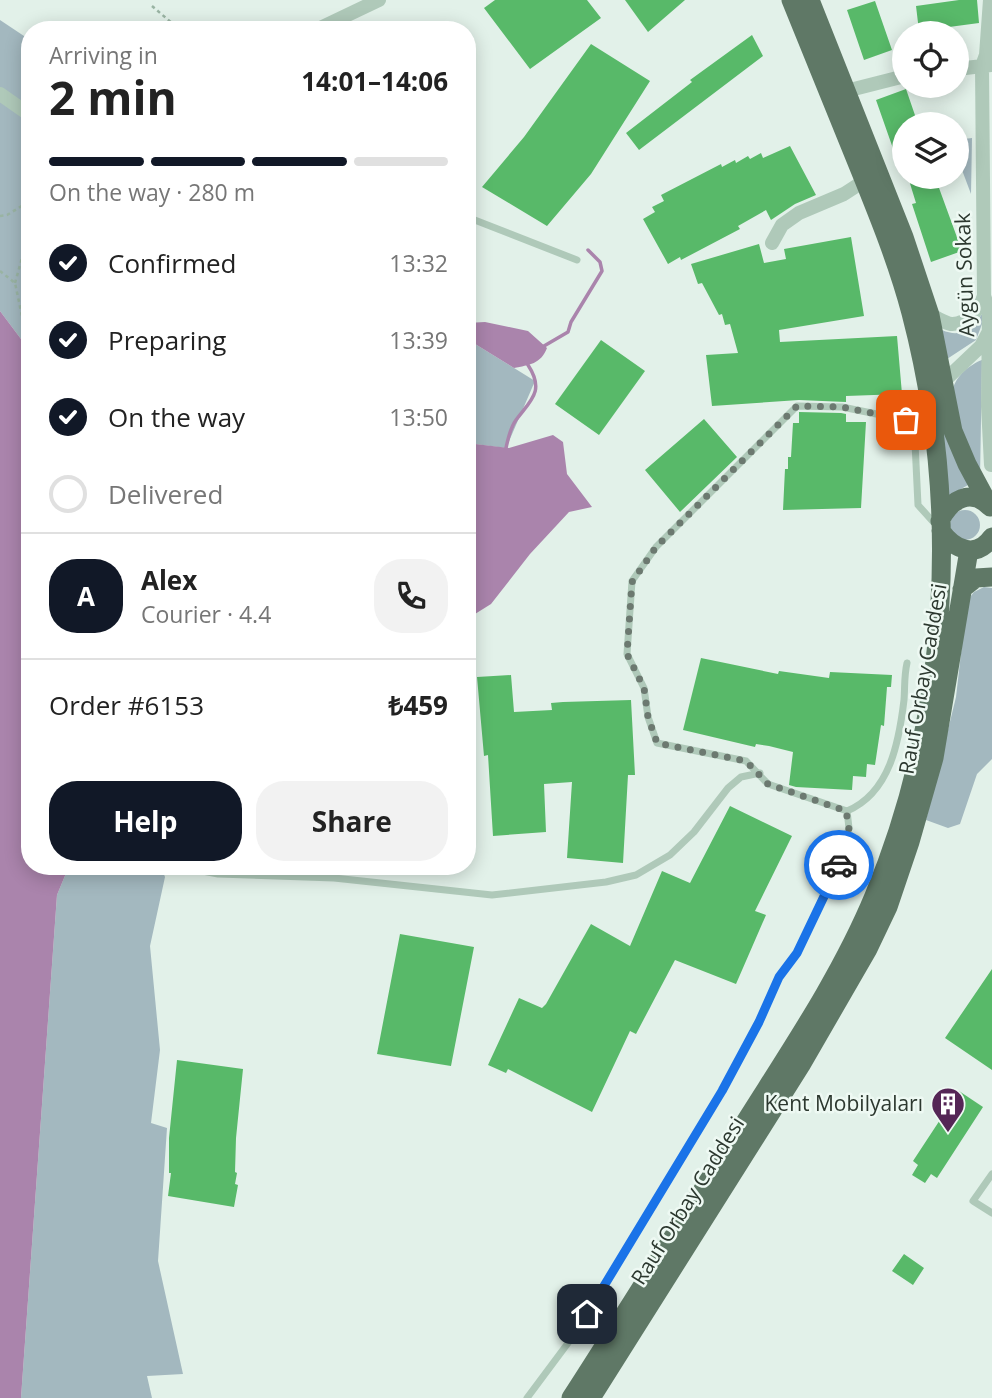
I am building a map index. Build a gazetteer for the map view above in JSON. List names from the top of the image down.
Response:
{
  "streets": {
    "main road": ["Rauf Orbay Caddesi"],
    "street": ["Aygün Sokak"]
  },
  "places": {
    "building": ["Kent Mobilyaları"]
  },
  "page": {
    "heading": ["2 min", "Arriving in", "14:01–14:06"],
    "panel": [
      "Alex",
      "Courier · 4.4",
      "Order #6153",
      "₺459"
    ],
    "bar": "On the way · 280 m",
    "list": [
      ["Confirmed", "13:32"],
      ["Preparing", "13:39"],
      ["On the way", "13:50"],
      "Delivered"
    ],
    "round": "A",
    "buttons": ["Help", "Share"]
  }
}
